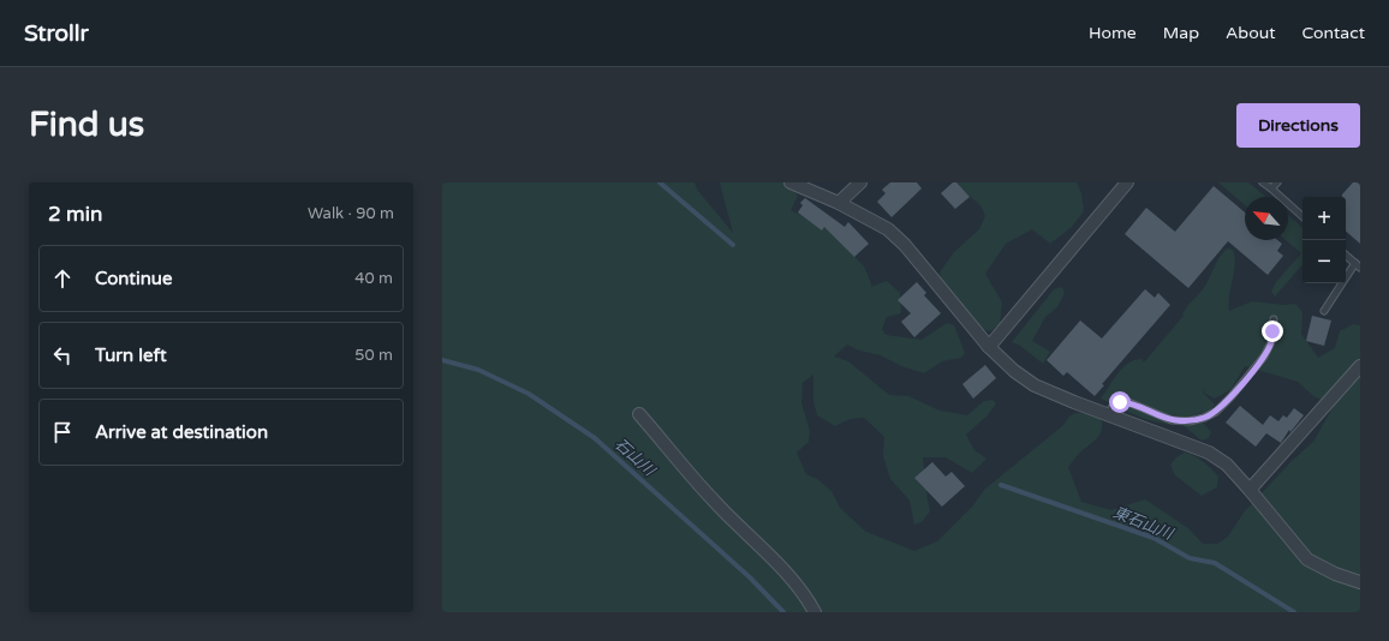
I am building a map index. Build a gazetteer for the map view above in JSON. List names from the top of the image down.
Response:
{
  "water": ["石山川", "東石山川"],
  "north": "top left",
  "page": {
    "header": "Strollr",
    "nav": [
      "Home",
      "Map",
      "About",
      "Contact"
    ],
    "buttons": "Directions",
    "title": "Find us",
    "heading": ["2 min", "Walk · 90 m"],
    "map_buttons": ["+", "−"],
    "list": [
      ["Continue", "40 m"],
      ["Turn left", "50 m"],
      "Arrive at destination"
    ]
  }
}
